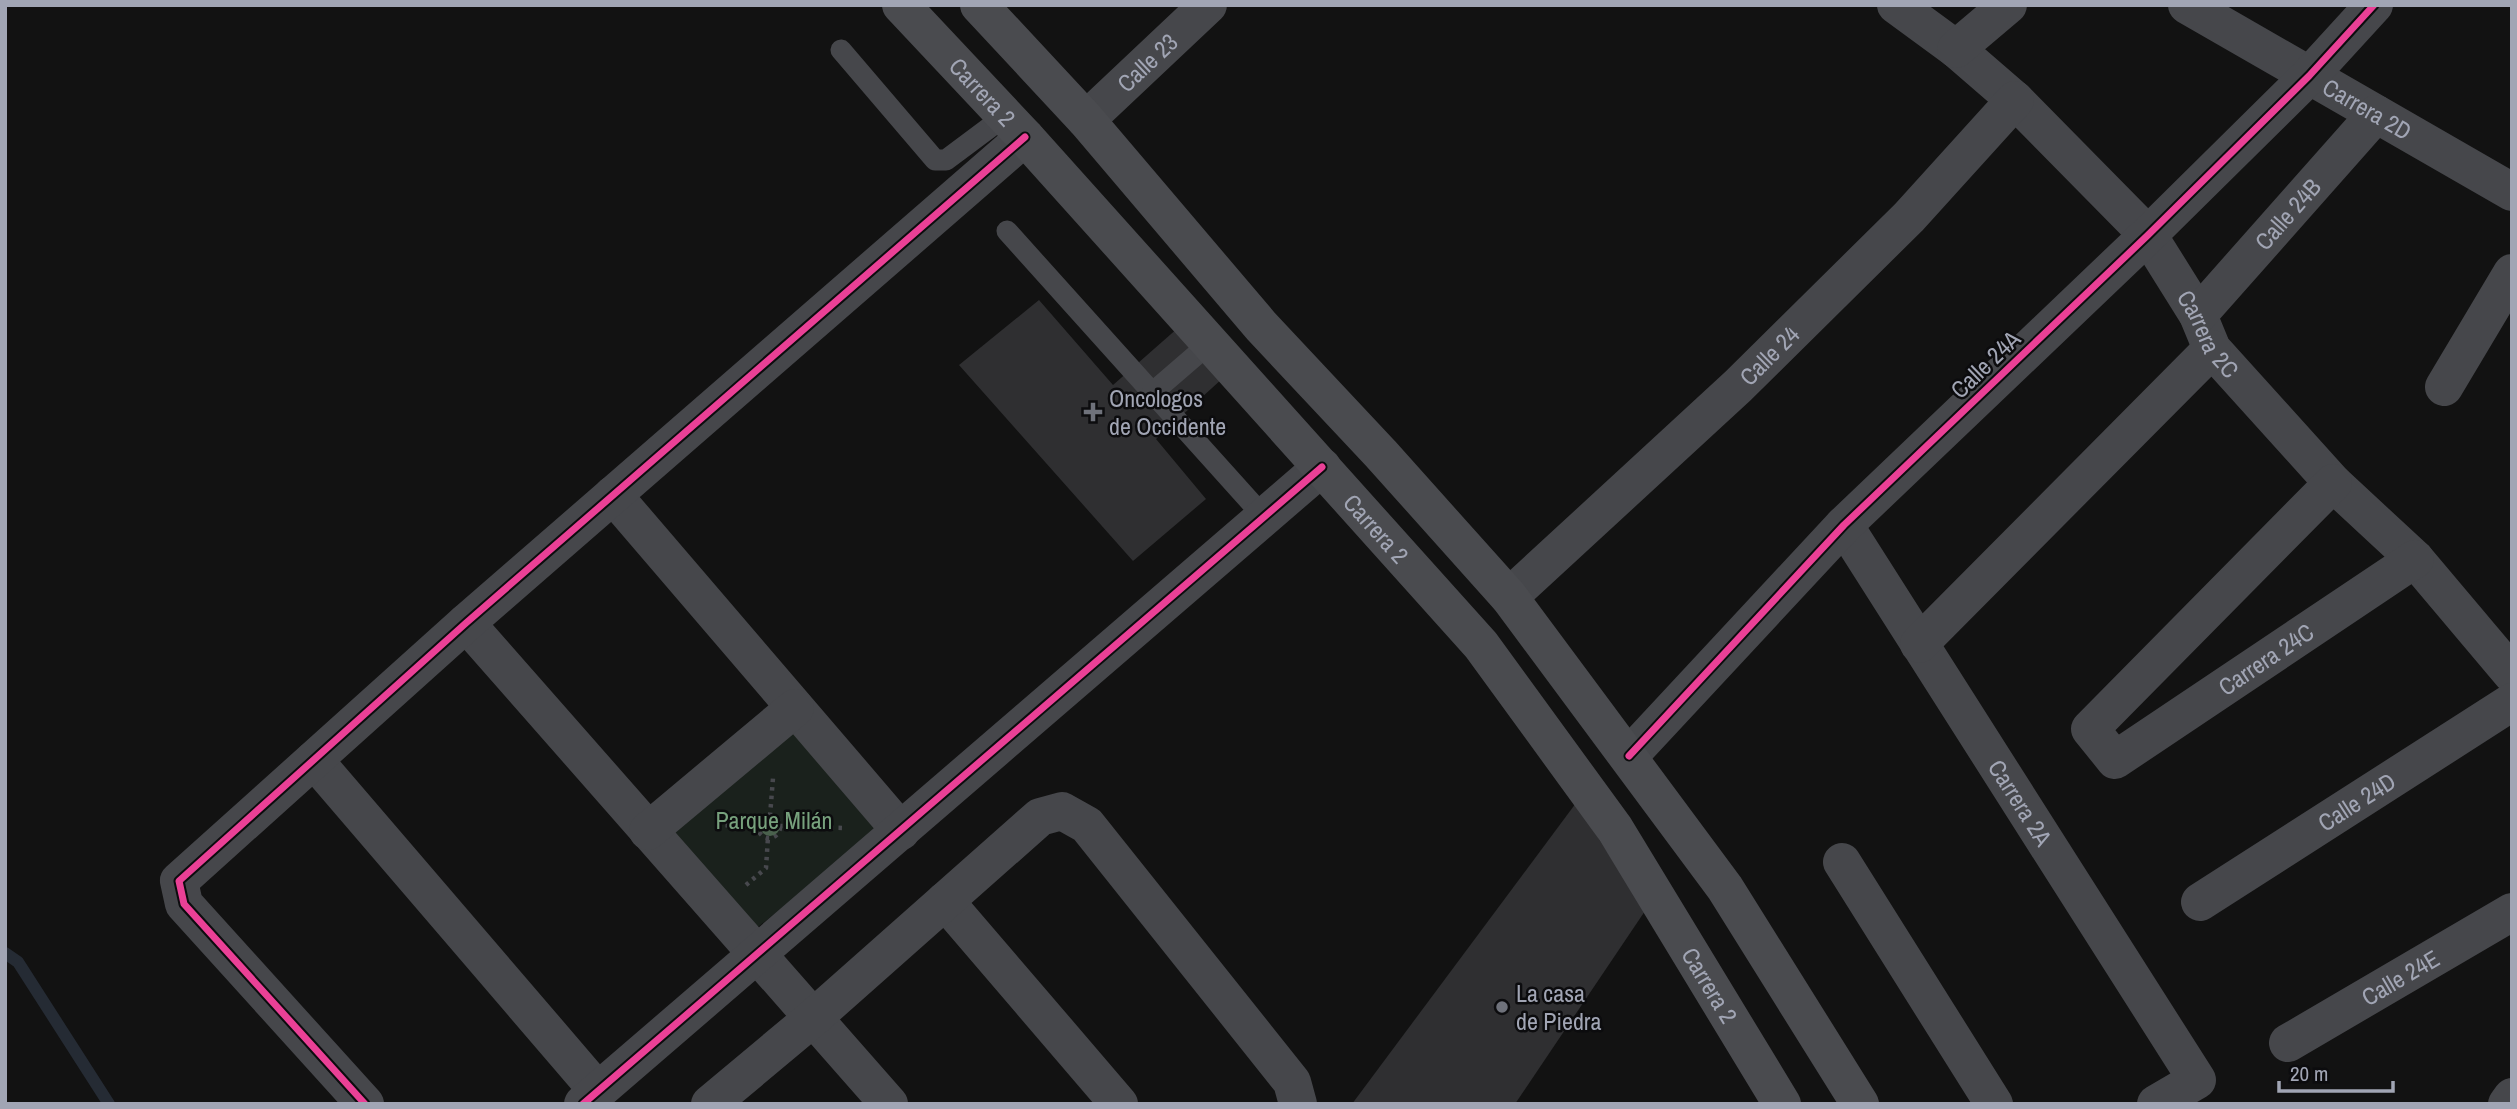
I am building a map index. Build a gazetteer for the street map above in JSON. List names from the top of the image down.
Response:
{
  "streets": {
    "main road": ["Carrera 2"],
    "street": [
      "Calle 23",
      "Carrera 2D",
      "Calle 24B",
      "Carrera 2C",
      "Calle 24",
      "Calle 24A",
      "Carrera 24C",
      "Calle 24D",
      "Carrera 2A",
      "Calle 24E"
    ]
  },
  "crossings": [
    ["Carrera 2D", "Calle 24B"],
    ["Carrera 2D", "Calle 24A"],
    ["Calle 24B", "Carrera 2C"],
    ["Carrera 2C", "Calle 24"],
    ["Carrera 2C", "Calle 24A"],
    ["Carrera 2C", "Carrera 24C"],
    ["Calle 24A", "Carrera 2A"]
  ],
  "parks": ["Parque Milán"],
  "places": {
    "health": ["Oncologos de Occidente"],
    "other": ["La casa de Piedra"]
  },
  "scale_bar": "20 m"
}
